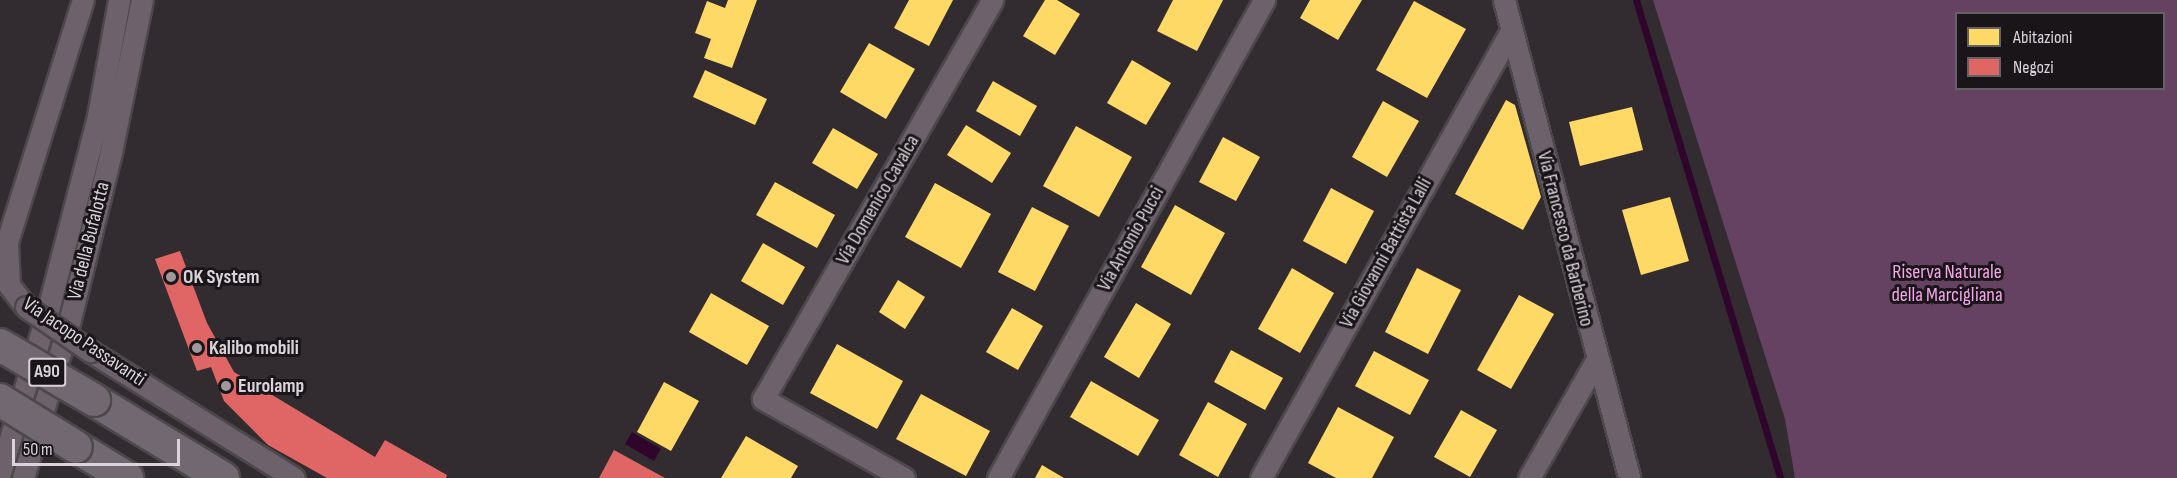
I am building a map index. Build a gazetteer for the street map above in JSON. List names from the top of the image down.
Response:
{
  "streets": {
    "highway": ["A90"],
    "street": [
      "Via Domenico Cavalca",
      "Via Antonio Pucci",
      "Via Francesco da Barberino",
      "Via della Bufalotta",
      "Via Giovanni Battista Lalli",
      "Via Jacopo Passavanti"
    ]
  },
  "crossings": [
    ["Via Francesco da Barberino", "Via Giovanni Battista Lalli"]
  ],
  "parks": ["Riserva Naturale della Marcigliana"],
  "places": ["OK System", "Kalibo mobili", "Eurolamp"],
  "legend": ["Abitazioni", "Negozi"],
  "scale_bar": "50 m"
}
